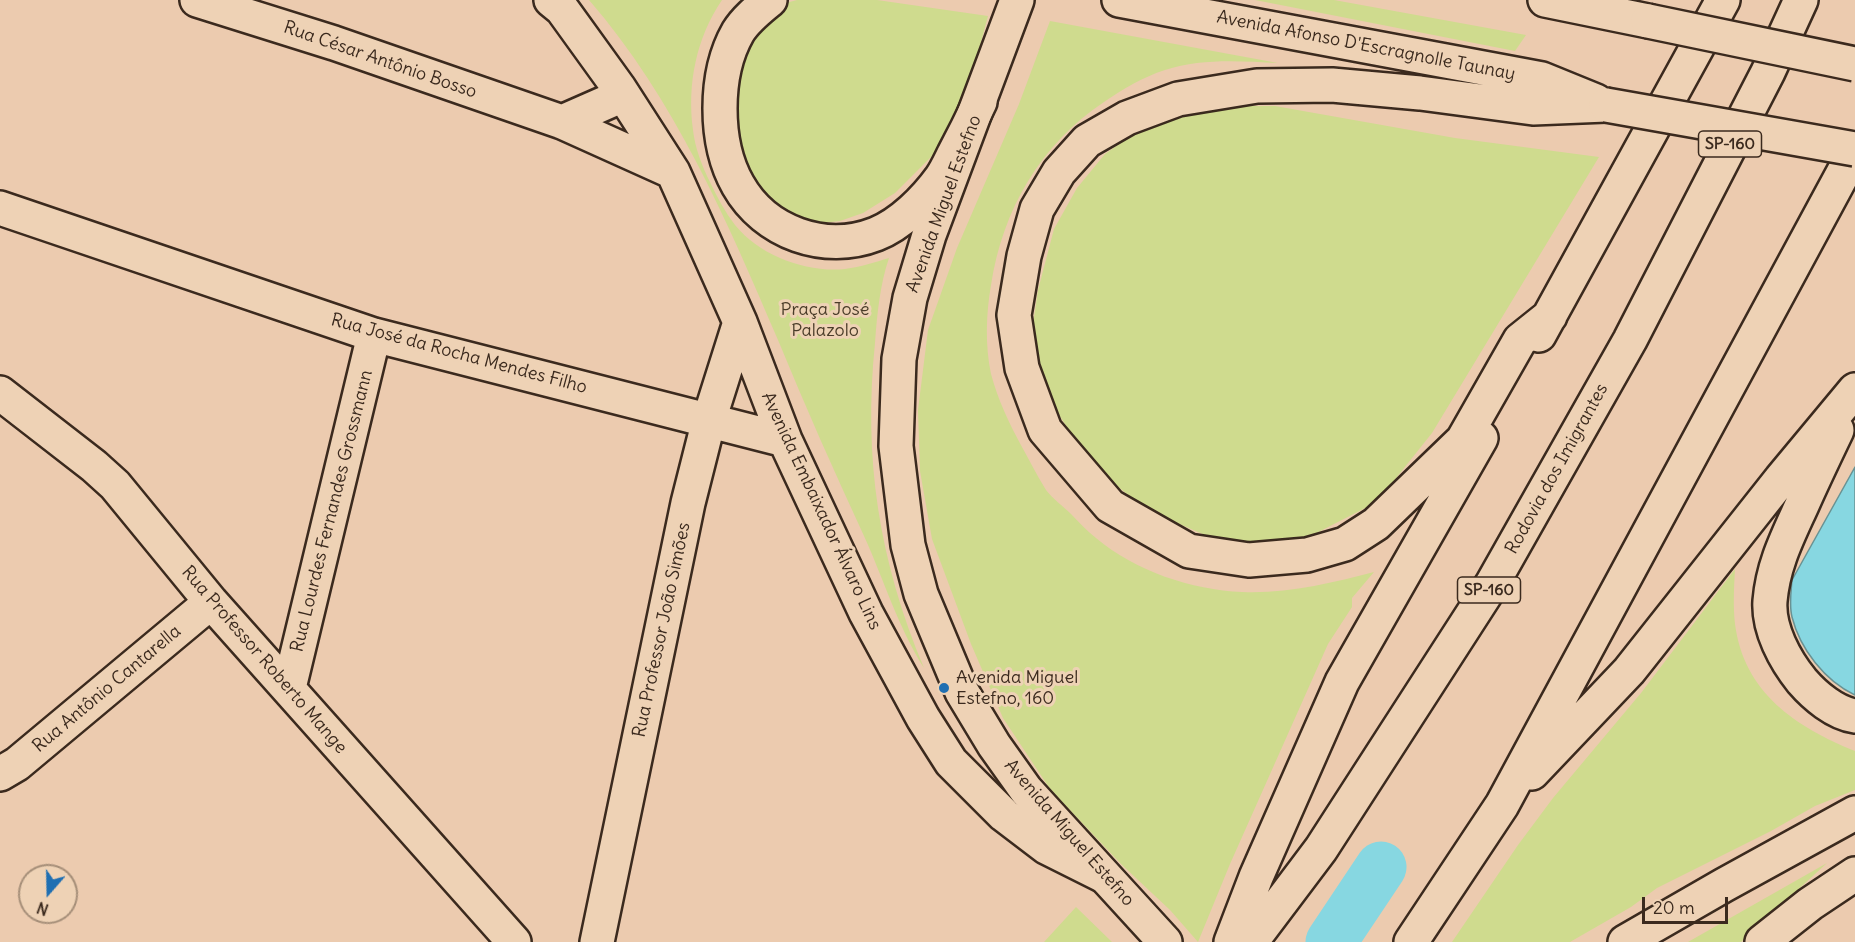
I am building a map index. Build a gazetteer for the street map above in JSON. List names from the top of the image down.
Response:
{
  "streets": {
    "main road": [
      "Avenida Afonso D'Escragnolle Taunay",
      "Rua César Antônio Bosso",
      "SP-160",
      "Avenida Miguel Estefno",
      "Rua José da Rocha Mendes Filho",
      "Rodovia dos Imigrantes",
      "Rua Lourdes Fernandes Grossmann",
      "Avenida Embaixador Álvaro Lins",
      "Rua Professor João Simões",
      "Rua Professor Roberto Mange",
      "Rua Antônio Cantarella"
    ]
  },
  "crossings": [
    ["Rua César Antônio Bosso", "Avenida Embaixador Álvaro Lins"],
    ["Avenida Miguel Estefno", "Avenida Embaixador Álvaro Lins"],
    ["Rua José da Rocha Mendes Filho", "Rua Lourdes Fernandes Grossmann"],
    ["Rua José da Rocha Mendes Filho", "Avenida Embaixador Álvaro Lins"],
    ["Rua José da Rocha Mendes Filho", "Rua Professor João Simões"],
    ["Rua Lourdes Fernandes Grossmann", "Rua Professor Roberto Mange"],
    ["Avenida Embaixador Álvaro Lins", "Rua Professor João Simões"],
    ["Rua Professor Roberto Mange", "Rua Antônio Cantarella"]
  ],
  "parks": ["Praça José Palazolo"],
  "places": ["Avenida Miguel Estefno, 160"],
  "scale_bar": "20 m",
  "north": "bottom"
}
